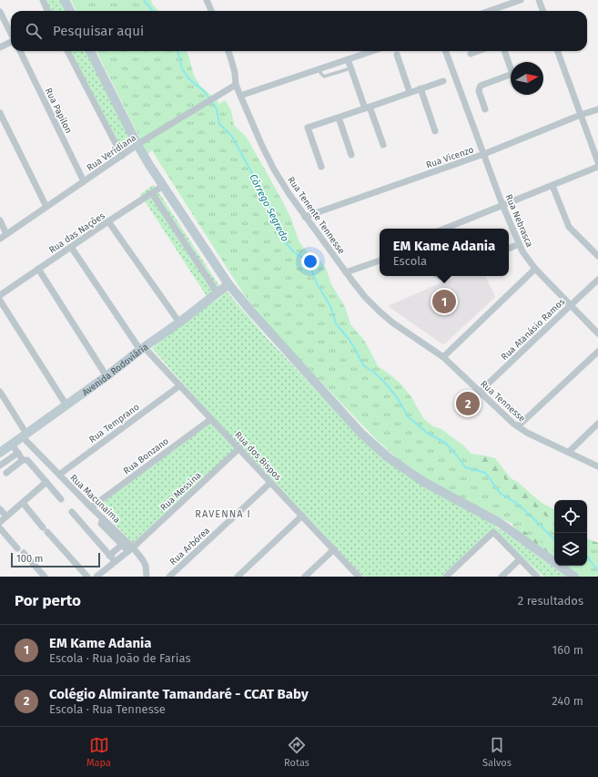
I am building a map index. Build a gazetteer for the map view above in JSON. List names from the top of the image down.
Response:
{
  "streets": {
    "main road": ["Avenida Rodoviária"],
    "street": [
      "Rua Papilon",
      "Rua Veridiana",
      "Rua Vicenzo",
      "Rua Tenente Tennesse",
      "Rua Nebrasca",
      "Rua das Nações",
      "Rua Atanásio Ramos",
      "Rua Tennesse",
      "Rua Temprano",
      "Rua Bonzano",
      "Rua dos Bispos",
      "Rua Messina",
      "Rua Macunaíma",
      "Rua Arbórea"
    ]
  },
  "crossings": [
    ["Rua Papilon", "Rua Veridiana"],
    ["Rua Veridiana", "Rua Tenente Tennesse"],
    ["Rua Vicenzo", "Rua Tenente Tennesse"],
    ["Rua Vicenzo", "Rua Nebrasca"],
    ["Rua Tenente Tennesse", "Rua Tennesse"],
    ["Rua Nebrasca", "Rua Atanásio Ramos"],
    ["Rua das Nações", "Rua dos Bispos"],
    ["Rua Atanásio Ramos", "Rua Tennesse"],
    ["Avenida Rodoviária", "Rua dos Bispos"],
    ["Avenida Rodoviária", "Rua Macunaíma"],
    ["Rua Temprano", "Rua dos Bispos"],
    ["Rua Temprano", "Rua Macunaíma"],
    ["Rua Bonzano", "Rua dos Bispos"],
    ["Rua Bonzano", "Rua Macunaíma"],
    ["Rua dos Bispos", "Rua Messina"],
    ["Rua dos Bispos", "Rua Arbórea"],
    ["Rua Messina", "Rua Macunaíma"]
  ],
  "districts": ["RAVENNA I"],
  "water": ["Córrego Segredo"],
  "scale_bar": "100 m",
  "north": "right",
  "page": {
    "search": "Pesquisar aqui",
    "popup": ["EM Kame Adania", "Escola"],
    "pins": ["1", "2"],
    "scale": "100 m",
    "heading": ["Por perto", "2 resultados"],
    "list": [
      {
        "mark": "1",
        "name": "EM Kame Adania",
        "note": "Escola · Rua João de Farias",
        "value": "160 m"
      },
      {
        "mark": "2",
        "name": "Colégio Almirante Tamandaré - CCAT Baby",
        "note": "Escola · Rua Tennesse",
        "value": "240 m"
      }
    ],
    "nav": ["Mapa", "Rotas", "Salvos"]
  }
}
